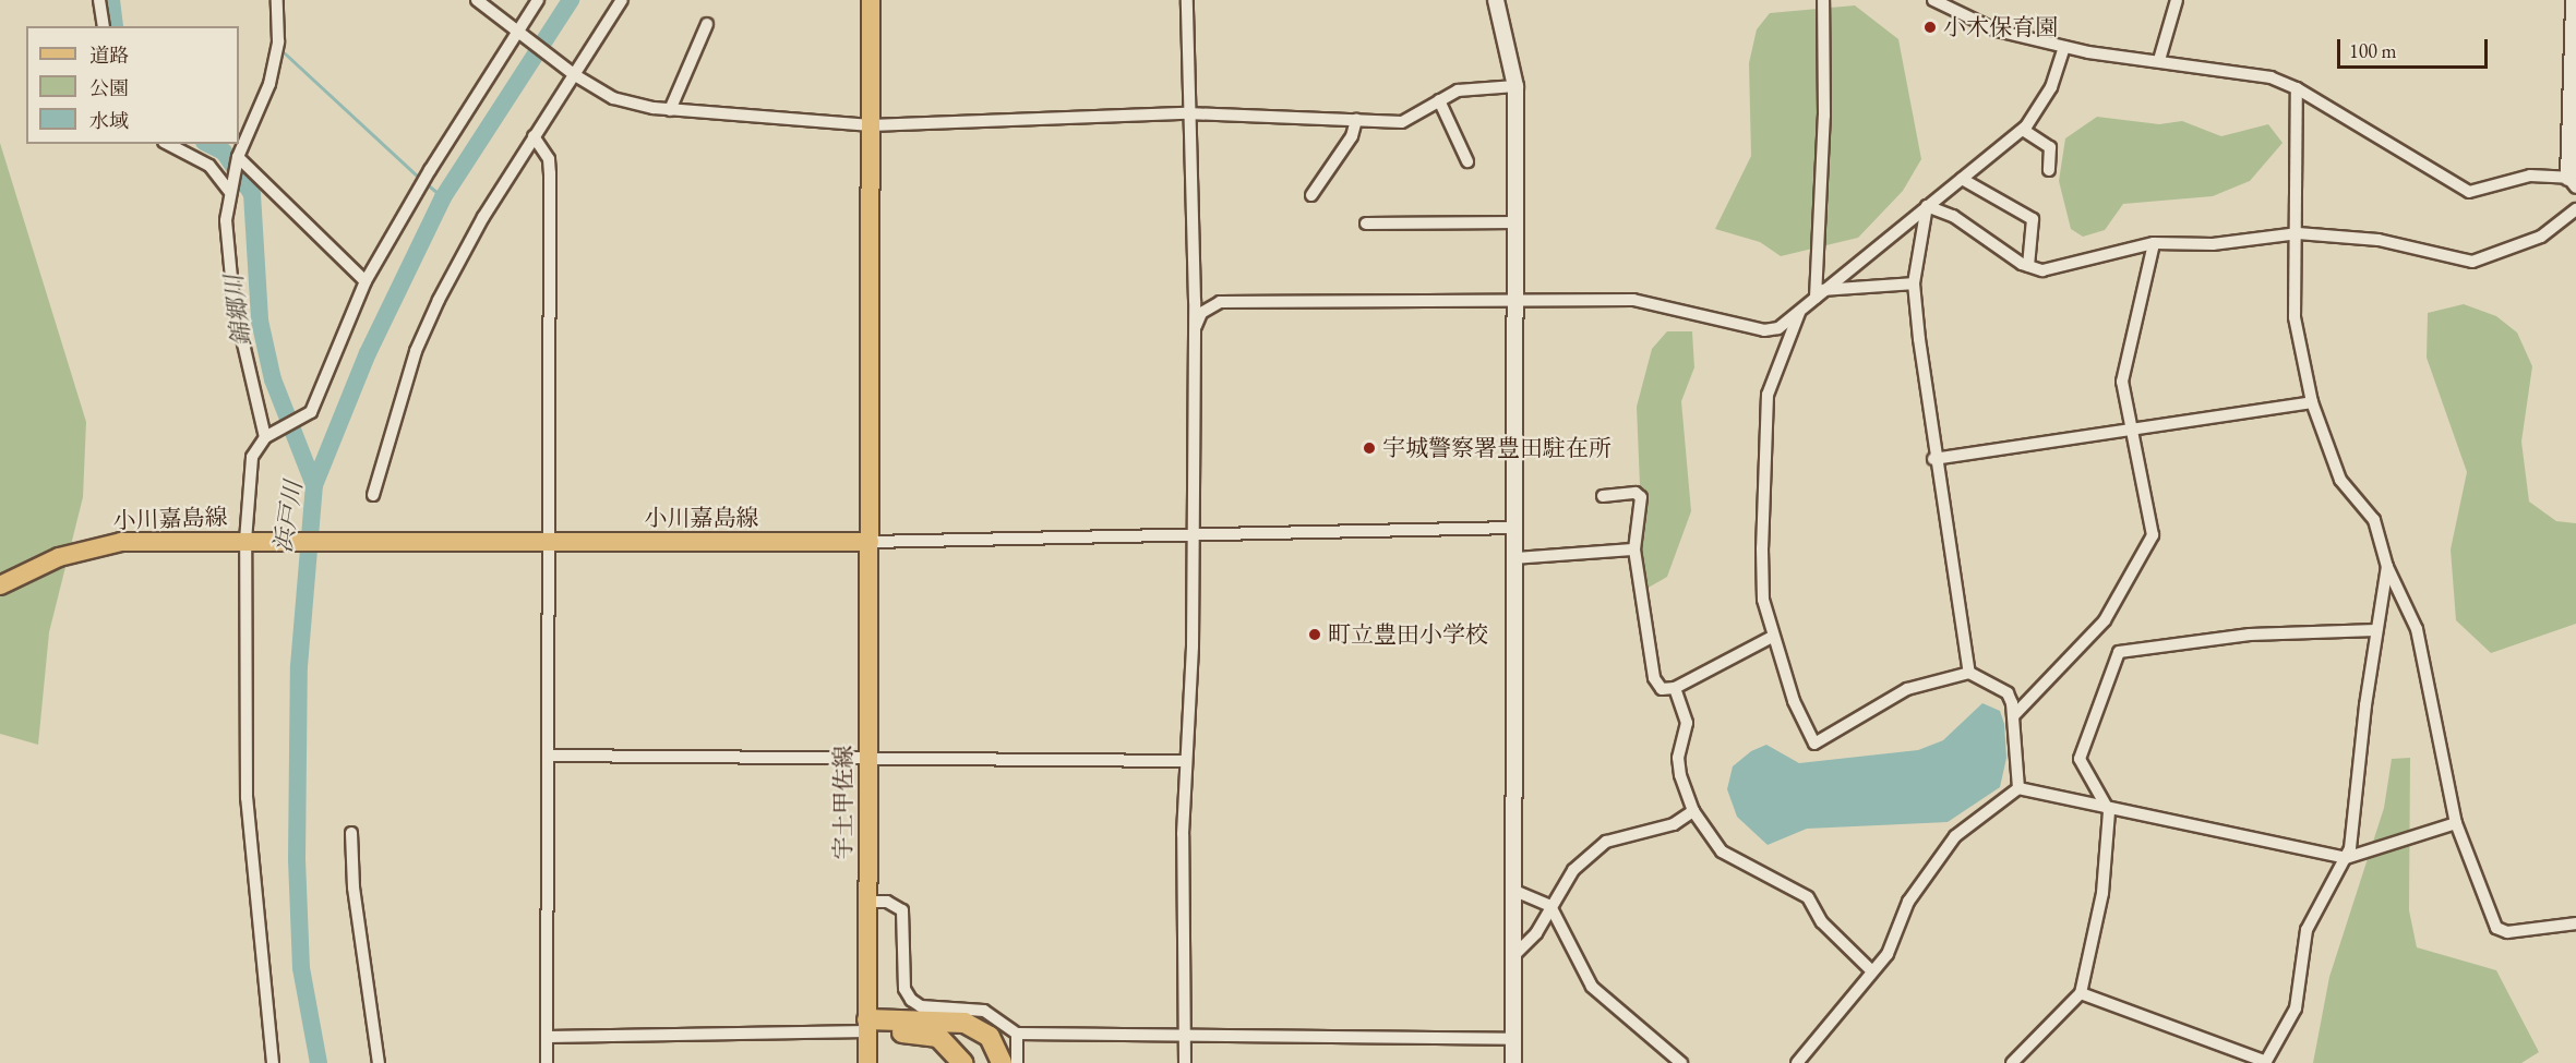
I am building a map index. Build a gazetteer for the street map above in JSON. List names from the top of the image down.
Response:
{
  "streets": {
    "main road": ["小川嘉島線", "宇土甲佐線"]
  },
  "crossings": [
    ["小川嘉島線", "宇土甲佐線"]
  ],
  "water": ["錦郷川", "浜戸川"],
  "places": ["小木保育園", "宇城警察署豊田駐在所", "町立豊田小学校"],
  "legend": ["道路", "公園", "水域"],
  "scale_bar": "100 m"
}
